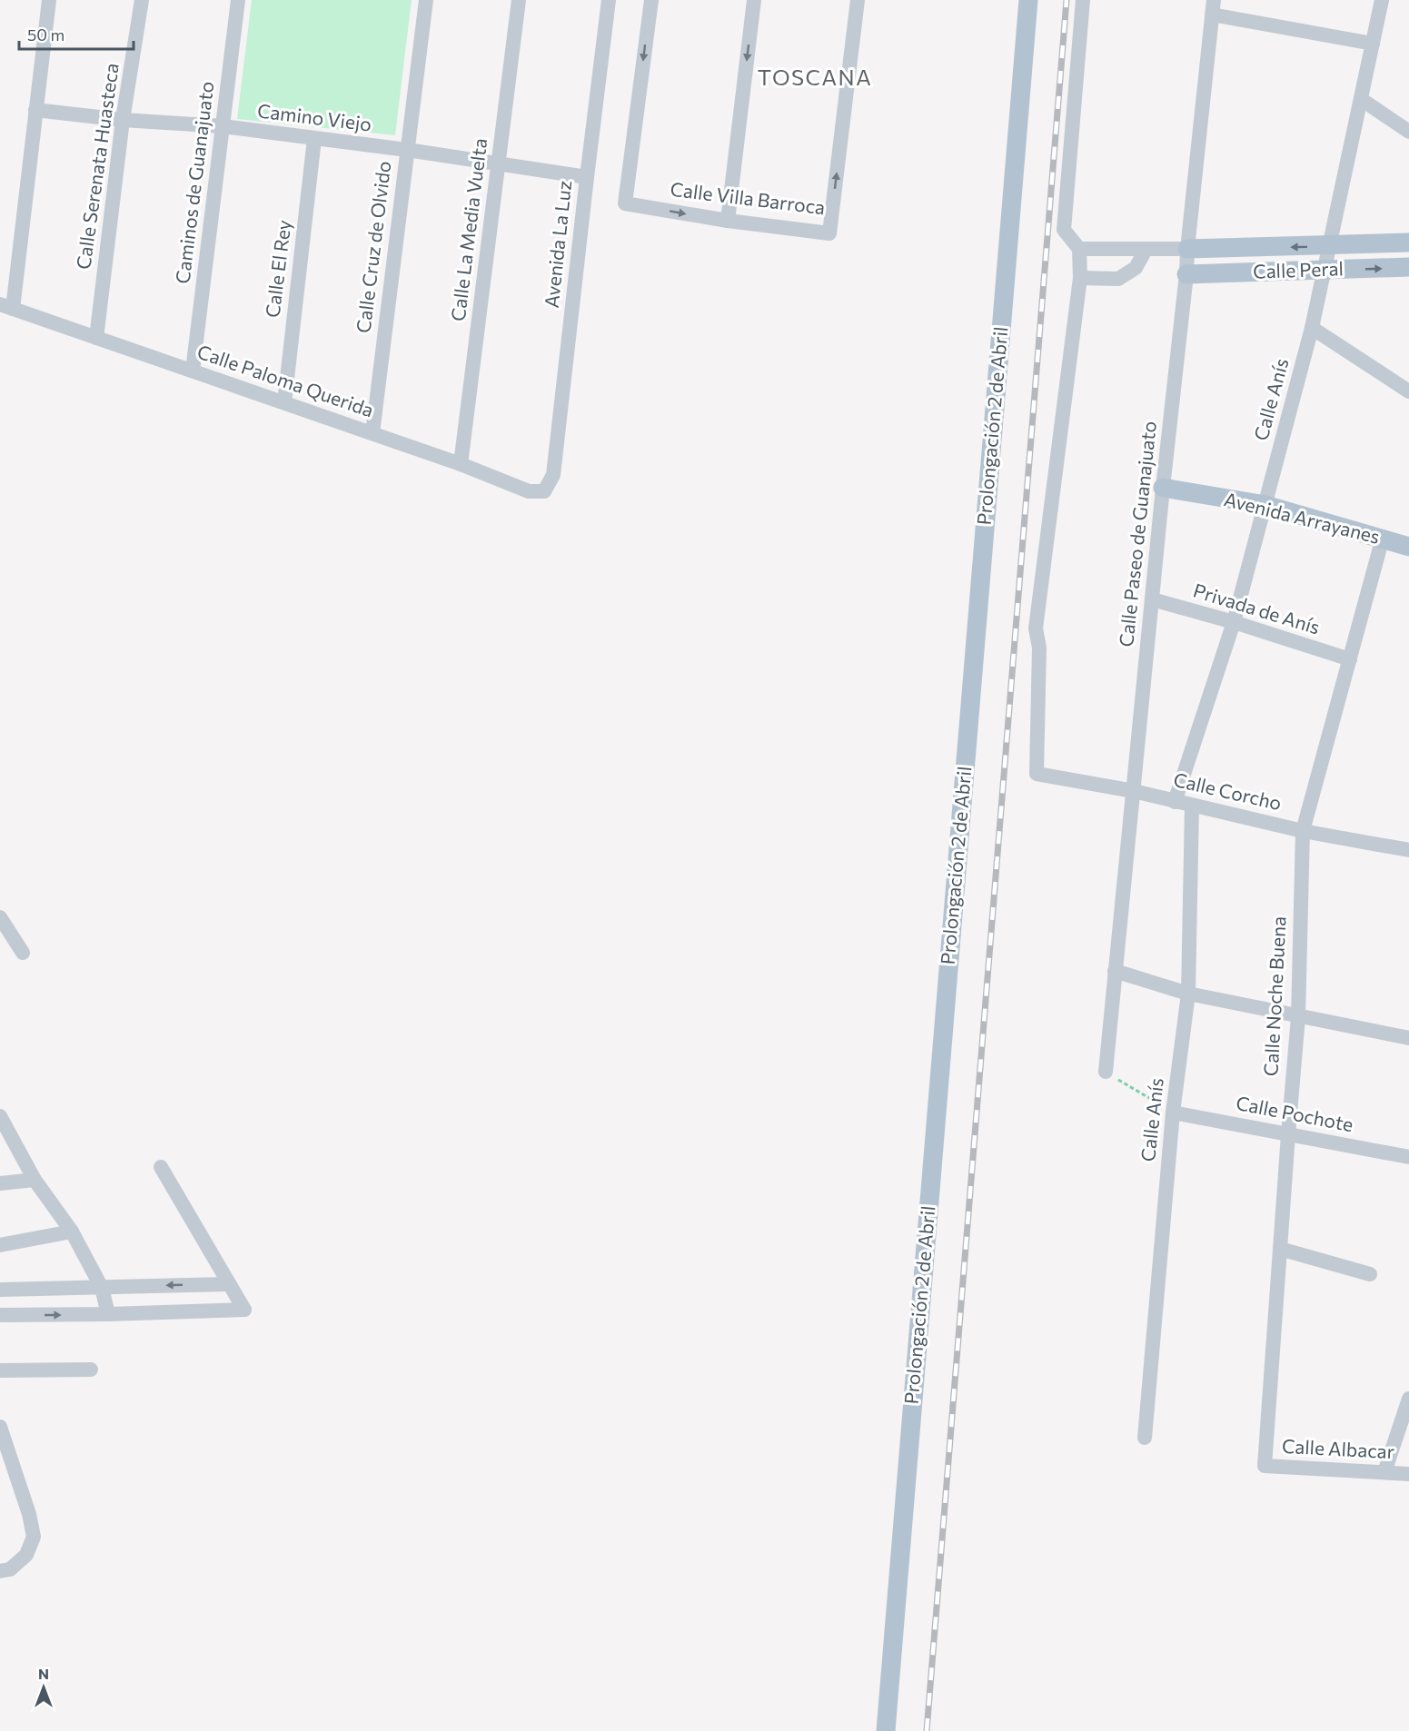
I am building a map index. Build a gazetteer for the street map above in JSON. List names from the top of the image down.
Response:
{
  "streets": {
    "main road": ["Calle Peral", "Prolongación 2 de Abril", "Avenida Arrayanes"],
    "street": [
      "Camino Viejo",
      "Calle Serenata Huasteca",
      "Caminos de Guanajuato",
      "Calle Villa Barroca",
      "Calle La Media Vuelta",
      "Avenida La Luz",
      "Calle Cruz de Olvido",
      "Calle El Rey",
      "Calle Paloma Querida",
      "Calle Anís",
      "Calle Paseo de Guanajuato",
      "Privada de Anís",
      "Calle Corcho",
      "Calle Noche Buena",
      "Calle Pochote",
      "Calle Albacar"
    ]
  },
  "crossings": [
    ["Camino Viejo", "Calle Serenata Huasteca"],
    ["Camino Viejo", "Caminos de Guanajuato"],
    ["Camino Viejo", "Calle La Media Vuelta"],
    ["Camino Viejo", "Avenida La Luz"],
    ["Camino Viejo", "Calle Cruz de Olvido"],
    ["Camino Viejo", "Calle El Rey"],
    ["Calle Serenata Huasteca", "Calle Paloma Querida"],
    ["Caminos de Guanajuato", "Calle Paloma Querida"],
    ["Calle La Media Vuelta", "Calle Paloma Querida"],
    ["Avenida La Luz", "Calle Paloma Querida"],
    ["Calle Cruz de Olvido", "Calle Paloma Querida"],
    ["Calle El Rey", "Calle Paloma Querida"],
    ["Calle Peral", "Calle Anís"],
    ["Calle Peral", "Calle Paseo de Guanajuato"],
    ["Calle Anís", "Avenida Arrayanes"],
    ["Calle Anís", "Privada de Anís"],
    ["Calle Anís", "Calle Corcho"],
    ["Calle Anís", "Calle Pochote"],
    ["Avenida Arrayanes", "Calle Paseo de Guanajuato"],
    ["Avenida Arrayanes", "Calle Noche Buena"],
    ["Calle Paseo de Guanajuato", "Privada de Anís"],
    ["Calle Paseo de Guanajuato", "Calle Corcho"],
    ["Privada de Anís", "Calle Noche Buena"],
    ["Calle Corcho", "Calle Noche Buena"],
    ["Calle Noche Buena", "Calle Pochote"],
    ["Calle Noche Buena", "Calle Albacar"]
  ],
  "districts": ["TOSCANA"],
  "scale_bar": "50 m",
  "north": "top"
}
